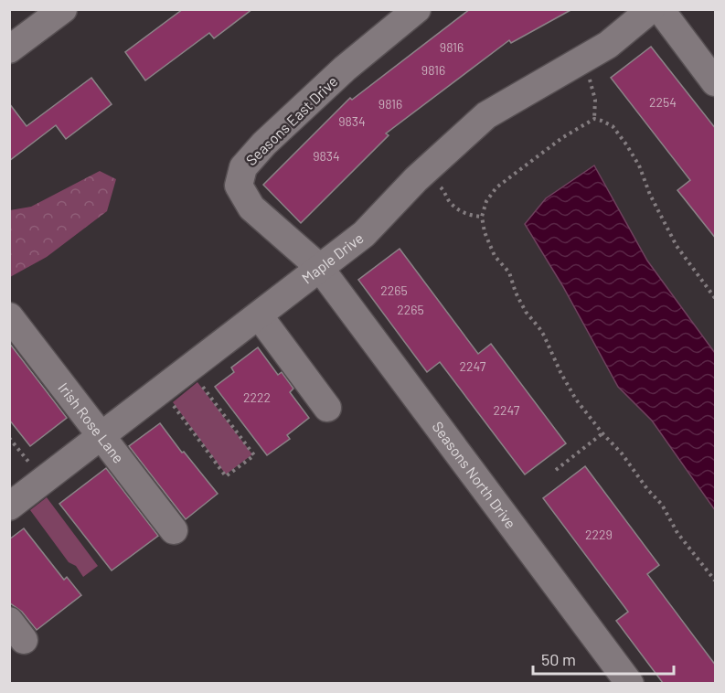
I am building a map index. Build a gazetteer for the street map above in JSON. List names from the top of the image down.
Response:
{
  "streets": {
    "street": [
      "Seasons East Drive",
      "Maple Drive",
      "Irish Rose Lane",
      "Seasons North Drive"
    ]
  },
  "crossings": [
    ["Seasons East Drive", "Maple Drive"],
    ["Seasons East Drive", "Seasons North Drive"],
    ["Maple Drive", "Irish Rose Lane"],
    ["Maple Drive", "Seasons North Drive"]
  ],
  "house_numbers": [
    "9816",
    "9816",
    "2254",
    "9816",
    "9834",
    "9834",
    "2265",
    "2265",
    "2247",
    "2222",
    "2247",
    "2229"
  ],
  "scale_bar": "50 m"
}
